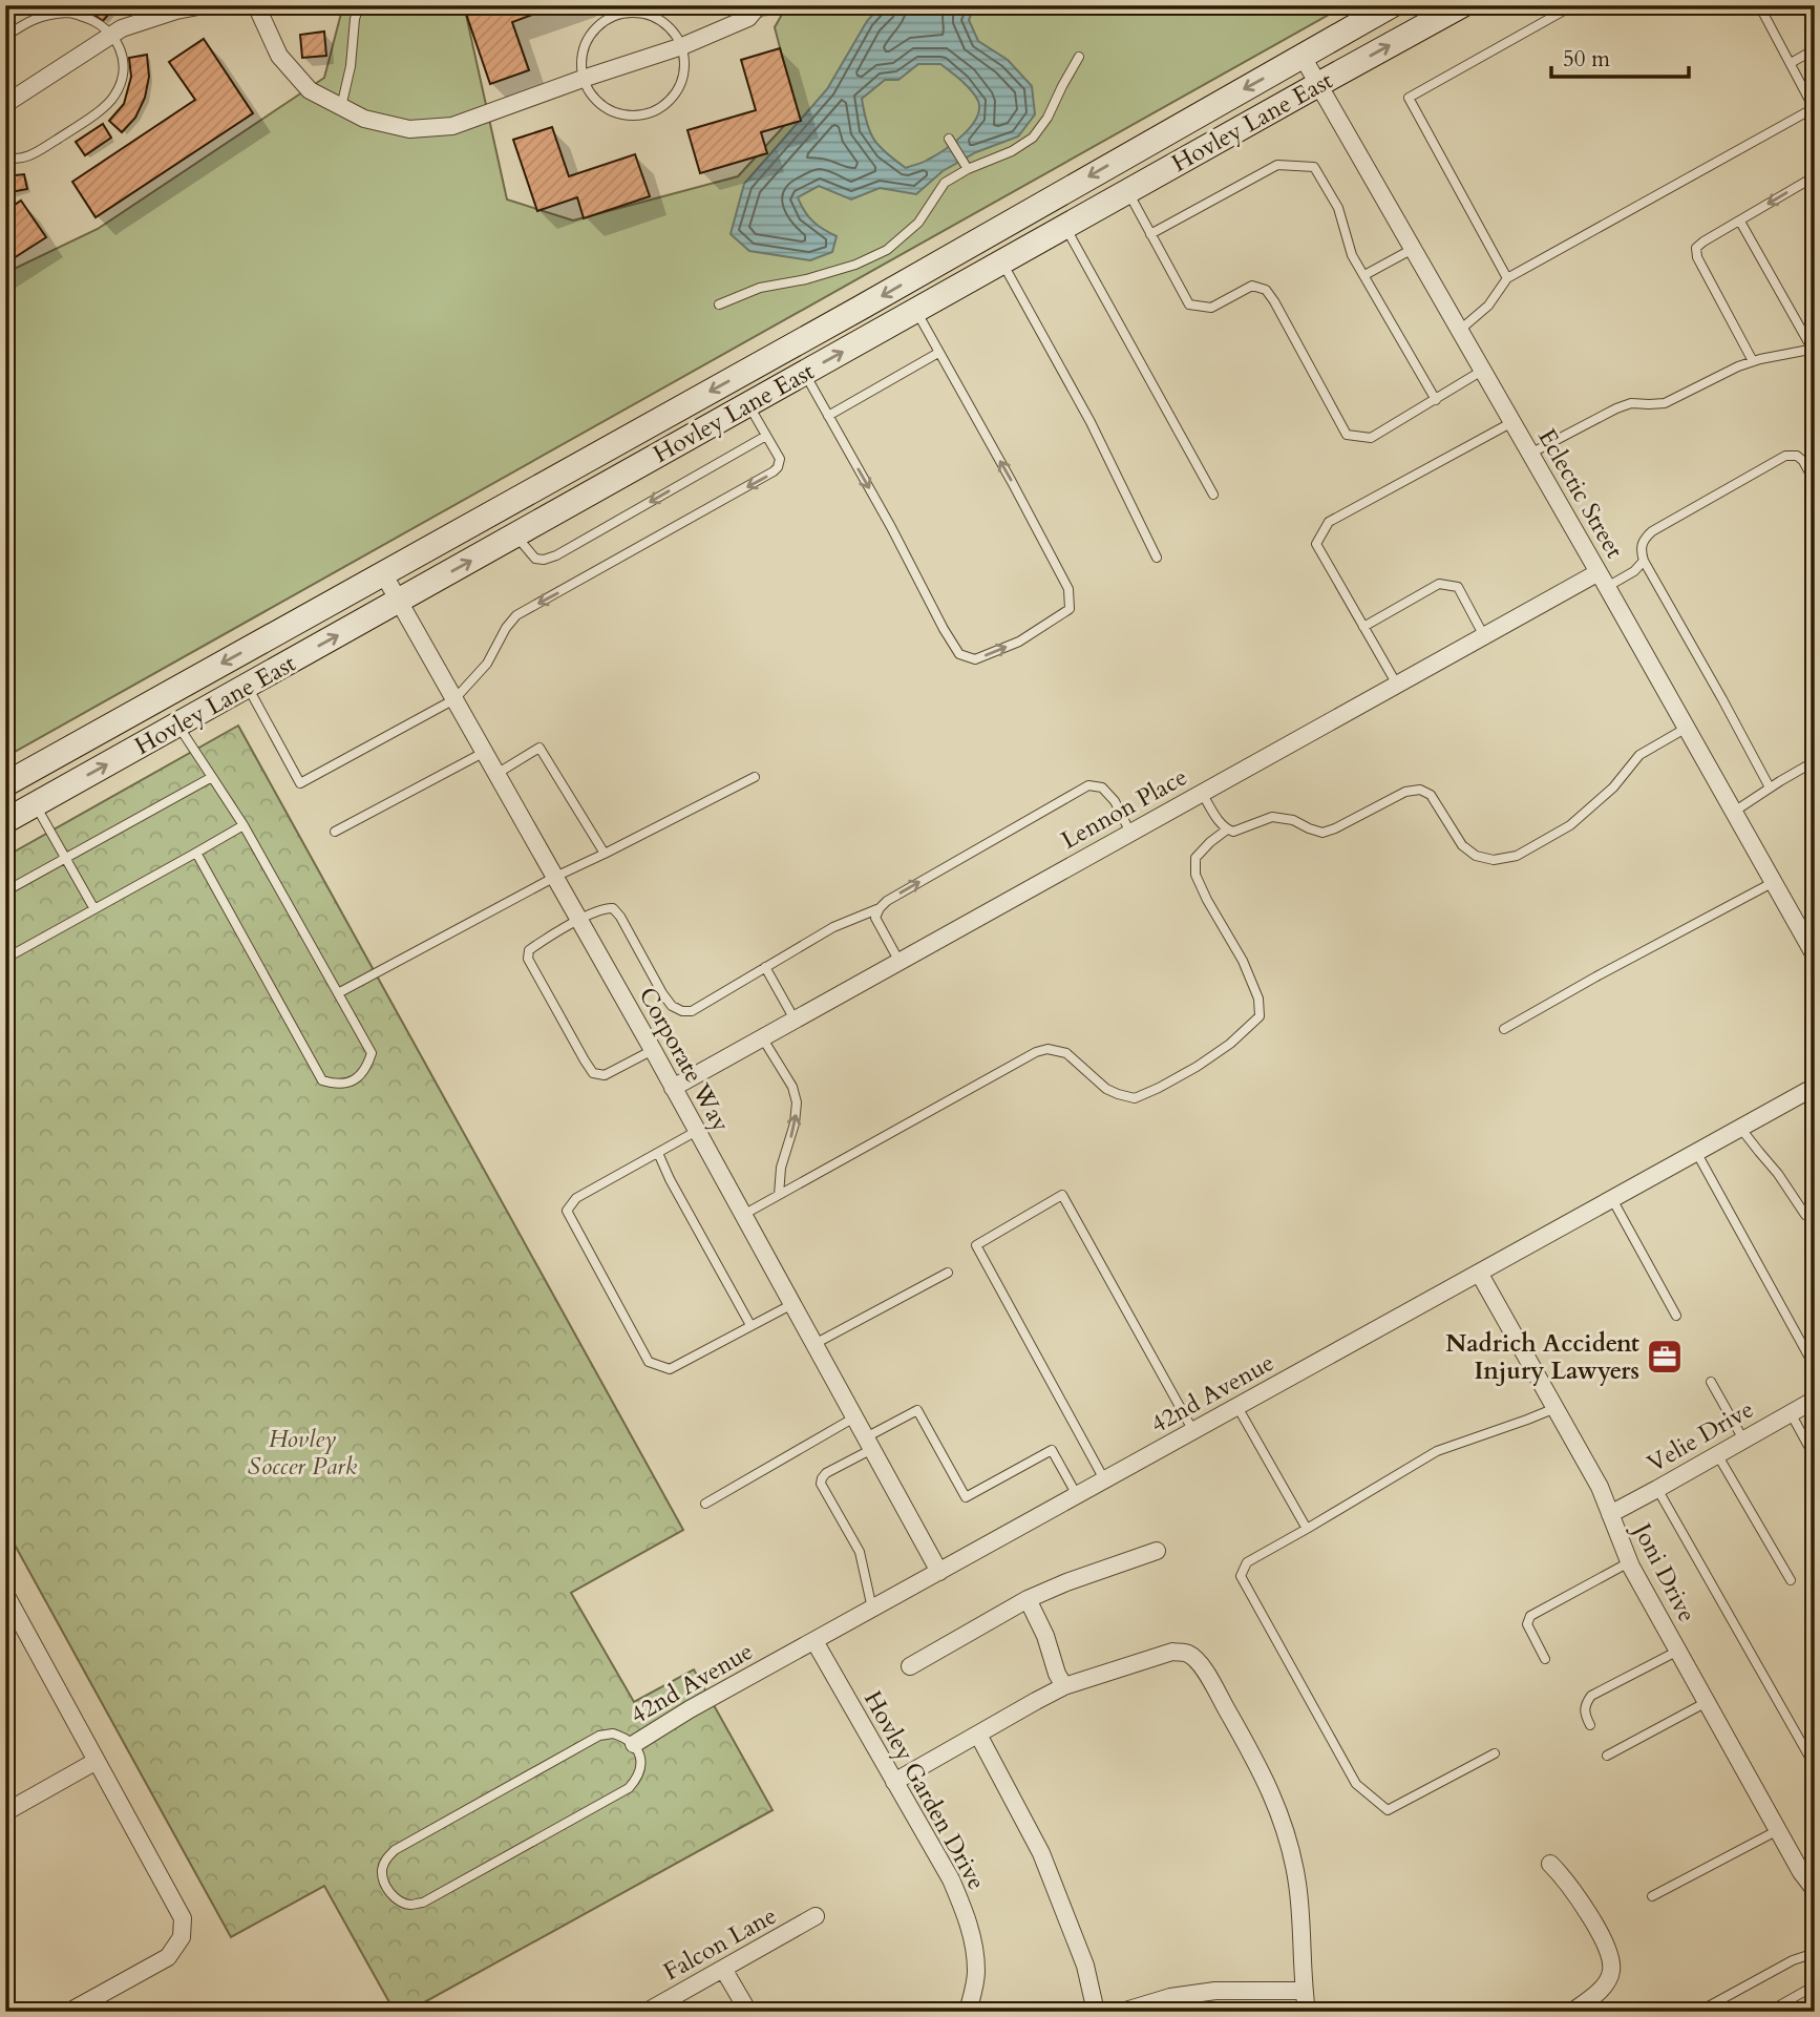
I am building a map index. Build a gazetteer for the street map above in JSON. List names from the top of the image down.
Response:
{
  "streets": {
    "street": [
      "Hovley Lane East",
      "Eclectic Street",
      "Lennon Place",
      "Corporate Way",
      "42nd Avenue",
      "Velie Drive",
      "Joni Drive",
      "Hovley Garden Drive",
      "Falcon Lane"
    ]
  },
  "crossings": [
    ["Hovley Lane East", "Eclectic Street"],
    ["Hovley Lane East", "Corporate Way"],
    ["Eclectic Street", "Lennon Place"],
    ["Lennon Place", "Corporate Way"],
    ["Corporate Way", "42nd Avenue"],
    ["42nd Avenue", "Joni Drive"],
    ["42nd Avenue", "Hovley Garden Drive"],
    ["Velie Drive", "Joni Drive"]
  ],
  "parks": ["Hovley Soccer Park"],
  "places": {
    "office": ["Nadrich Accident Injury Lawyers"]
  },
  "scale_bar": "50 m"
}
